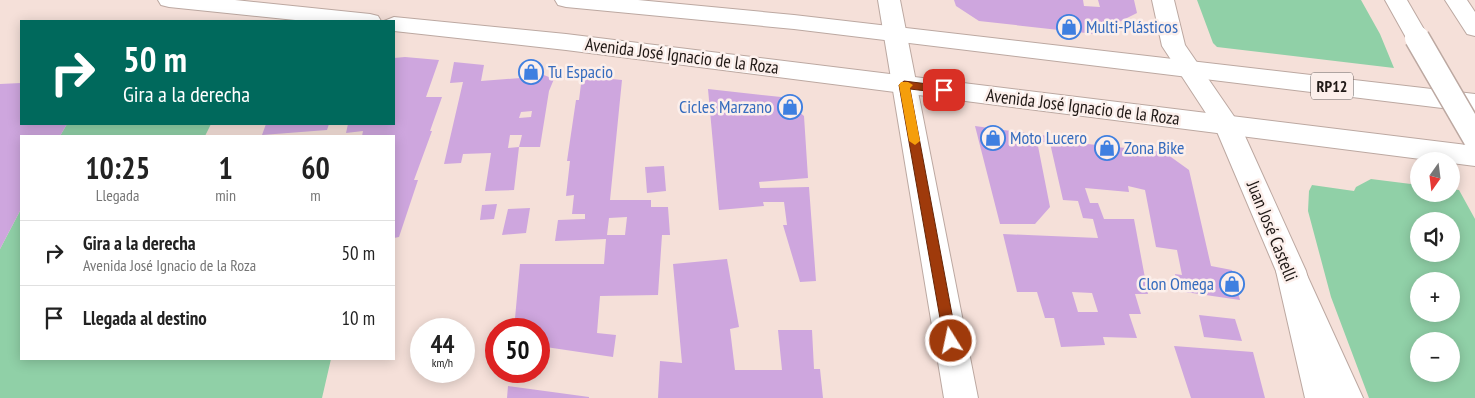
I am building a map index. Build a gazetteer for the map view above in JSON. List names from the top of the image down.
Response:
{
  "streets": {
    "main road": ["Avenida José Ignacio de la Roza", "RP12", "Juan José Castelli"]
  },
  "crossings": [
    ["Avenida José Ignacio de la Roza", "Juan José Castelli"],
    ["RP12", "Juan José Castelli"]
  ],
  "places": {
    "shop": [
      "Multi-Plásticos",
      "Tu Espacio",
      "Cicles Marzano",
      "Moto Lucero",
      "Zona Bike",
      "Clon Omega"
    ]
  },
  "north": "bottom",
  "page": {
    "turn": ["50 m", "Gira a la derecha"],
    "eta": [
      "10:25",
      "Llegada",
      "1",
      "min",
      "60",
      "m"
    ],
    "map_buttons": ["+", "−"],
    "list": [
      {
        "name": "Gira a la derecha",
        "note": "Avenida José Ignacio de la Roza",
        "value": "50 m"
      },
      {
        "name": "Llegada al destino",
        "value": "10 m"
      }
    ],
    "speed": "44 km/h",
    "limit": "50"
  }
}
